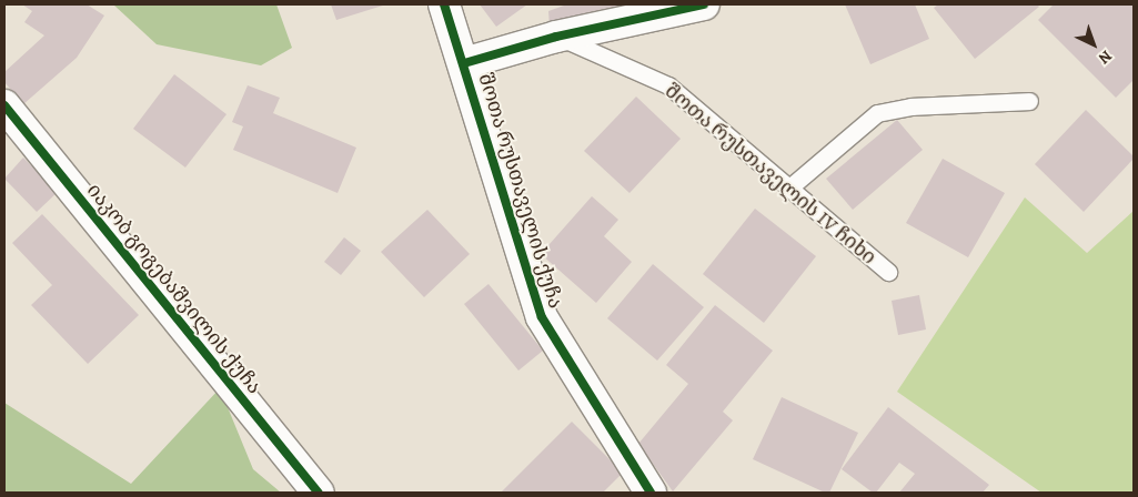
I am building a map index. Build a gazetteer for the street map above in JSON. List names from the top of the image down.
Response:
{
  "streets": {
    "street": ["შოთა რუსთაველის ქუჩა", "იაკობ გოგებაშვილის ქუჩა"],
    "lane": ["შოთა რუსთაველის IV ჩიხი"]
  },
  "north": "bottom right"
}
